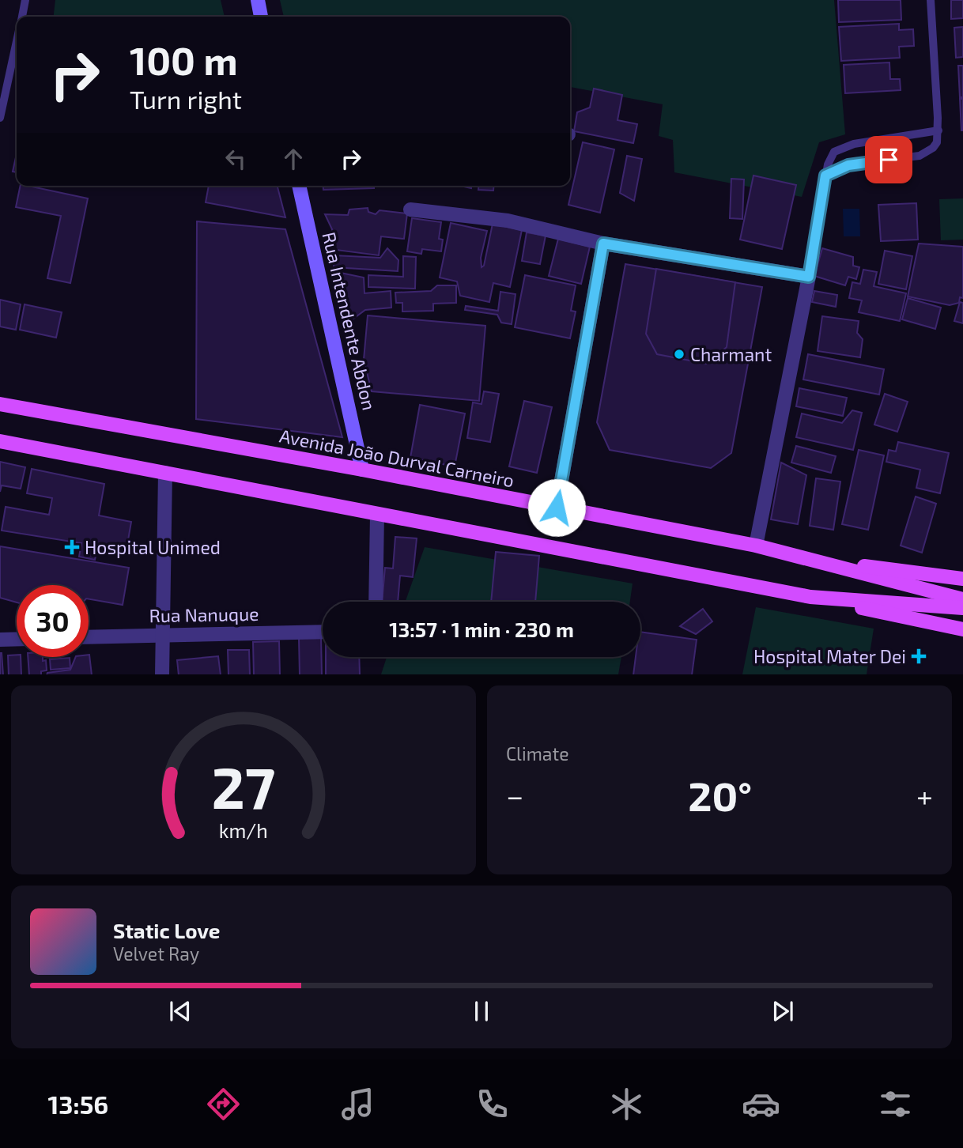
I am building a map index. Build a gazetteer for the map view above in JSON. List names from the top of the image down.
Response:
{
  "streets": {
    "main road": ["Avenida João Durval Carneiro"],
    "street": ["Rua Intendente Abdon", "Rua Nanuque"]
  },
  "crossings": [
    ["Rua Intendente Abdon", "Avenida João Durval Carneiro"]
  ],
  "places": {
    "other": ["Charmant"],
    "health": ["Hospital Unimed", "Hospital Mater Dei"]
  },
  "page": {
    "turn": ["100 m", "Turn right"],
    "limit": "30",
    "trip": "13:57 · 1 min · 230 m",
    "tile": "Climate",
    "heat": ["−", "20°", "+"],
    "song": ["Static Love", "Velvet Ray"],
    "tabs": "13:56",
    "gauge": ["27", "km/h"]
  }
}
